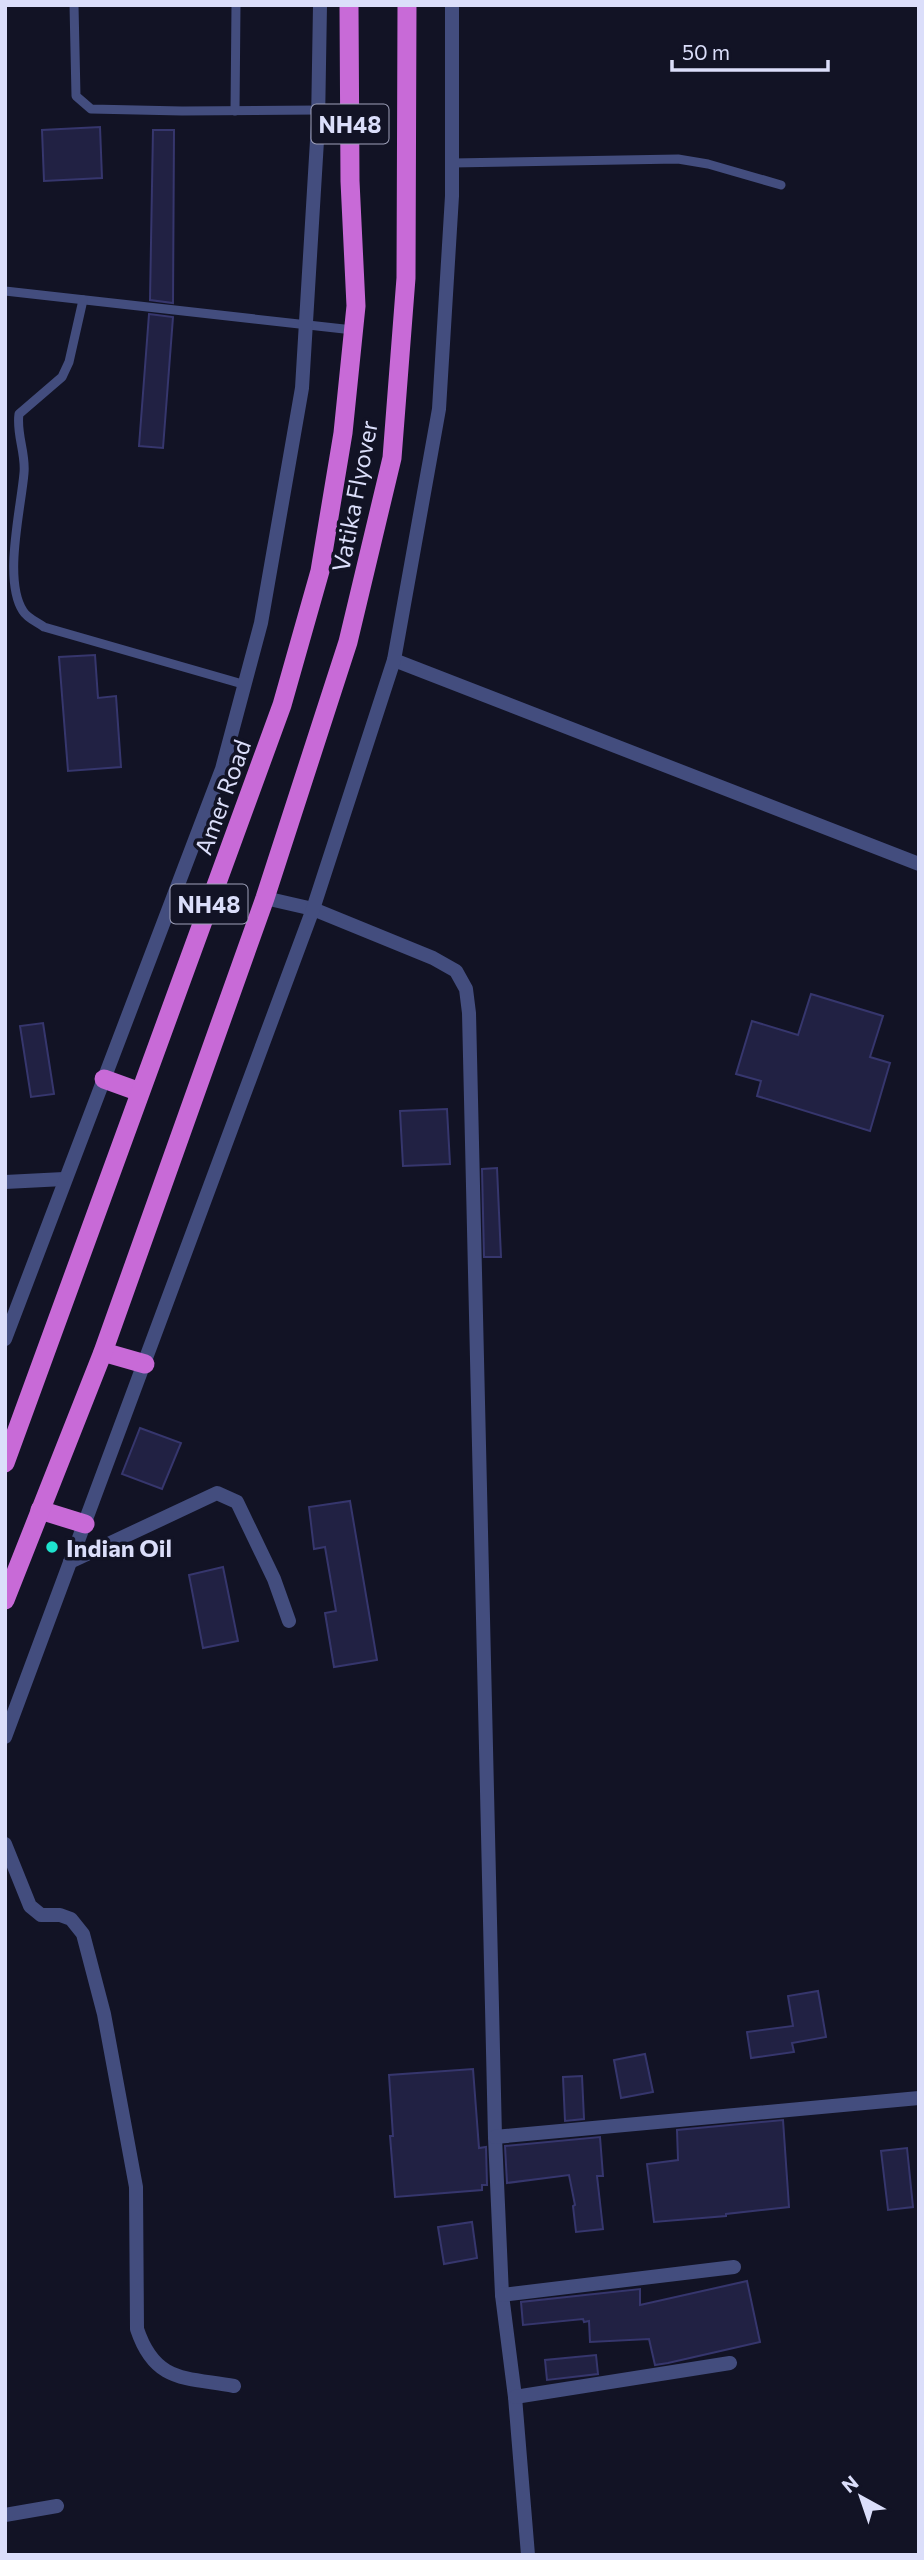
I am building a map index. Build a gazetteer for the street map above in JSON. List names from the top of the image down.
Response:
{
  "streets": {
    "highway": ["NH48", "Vatika Flyover", "Amer Road"]
  },
  "crossings": [
    ["NH48", "Vatika Flyover"],
    ["NH48", "Amer Road"]
  ],
  "places": ["Indian Oil"],
  "scale_bar": "50 m",
  "north": "top left"
}
